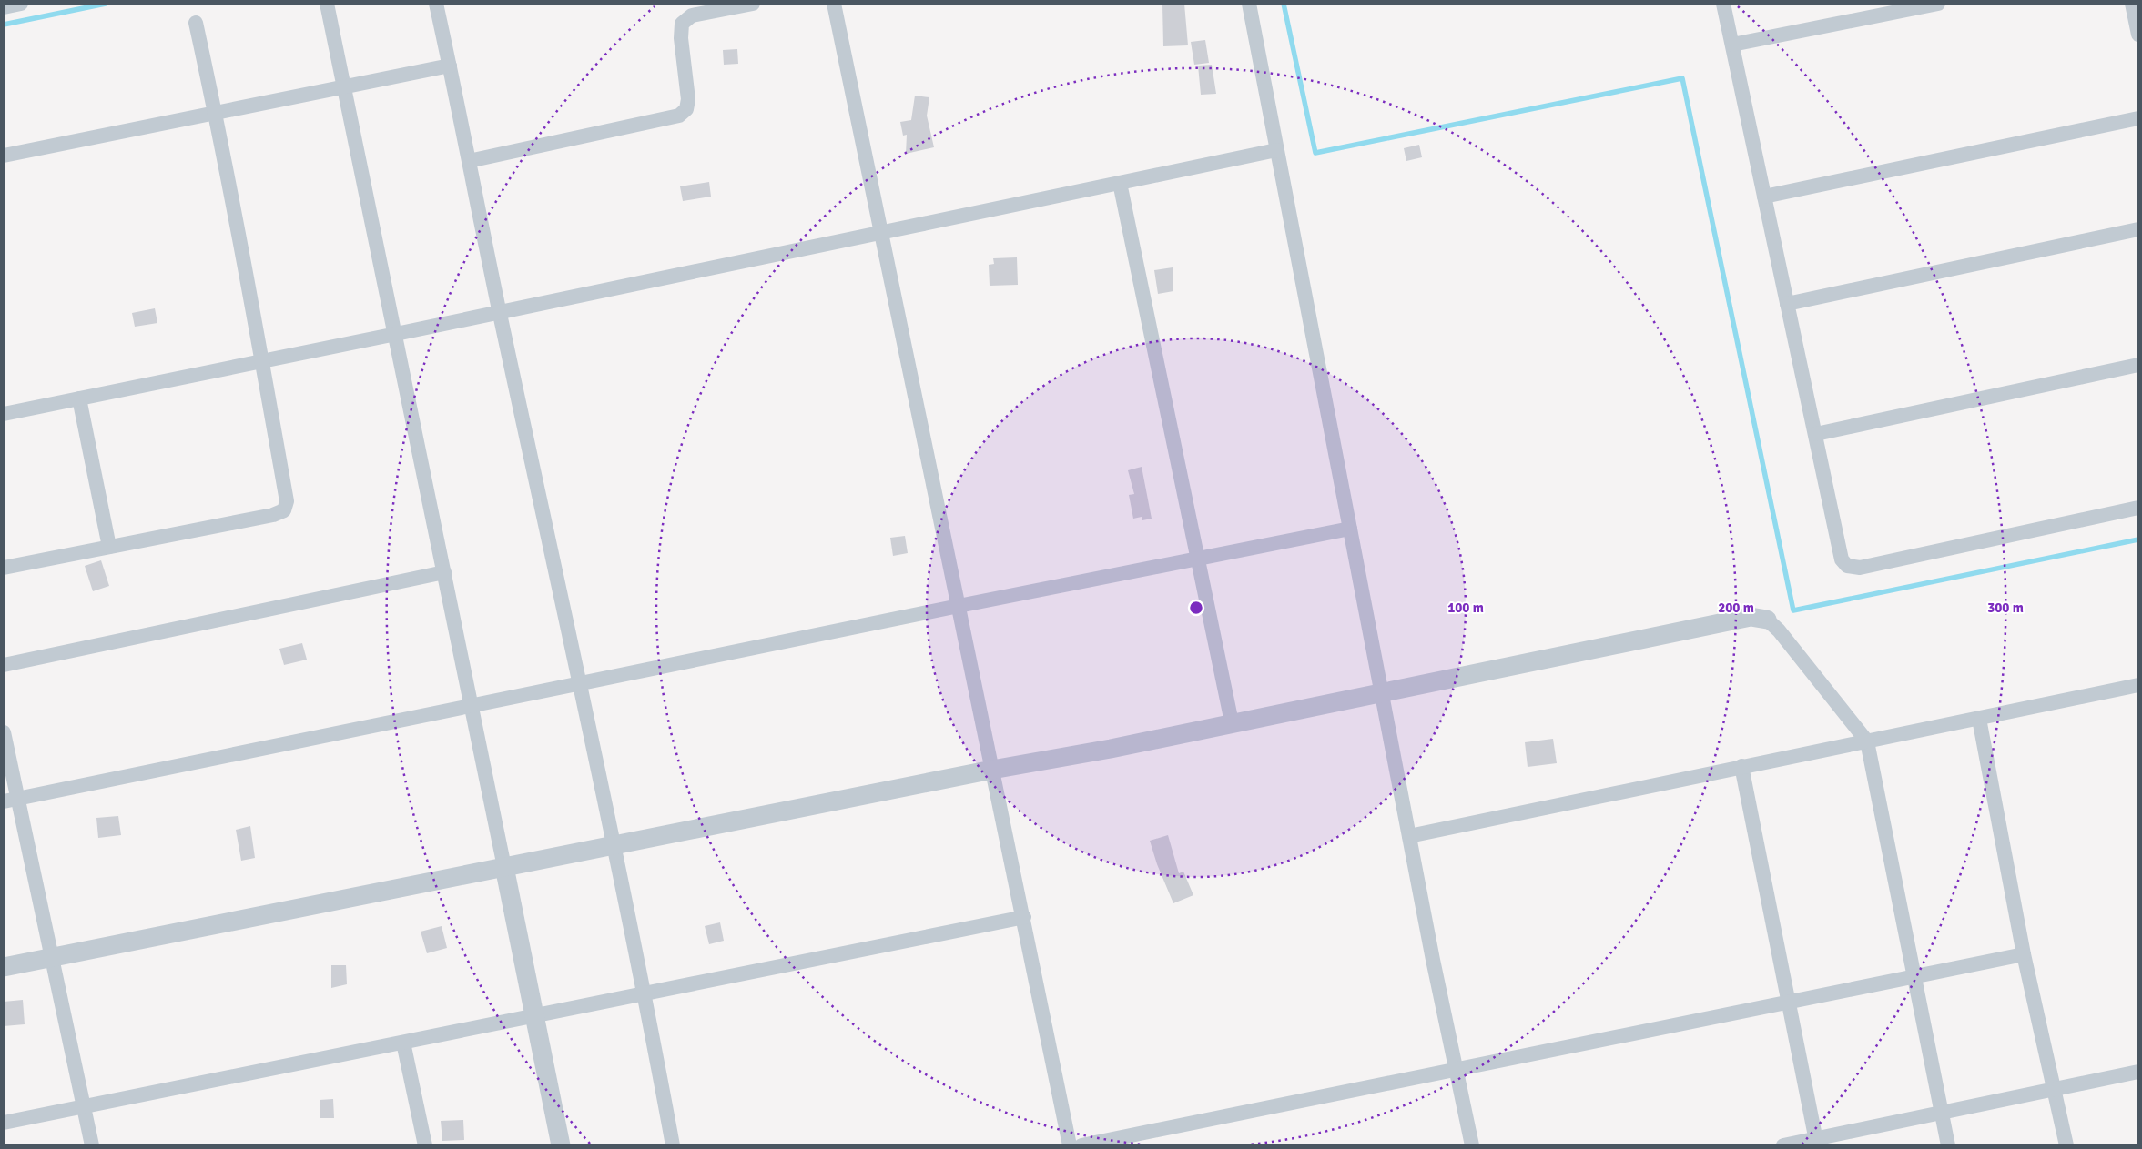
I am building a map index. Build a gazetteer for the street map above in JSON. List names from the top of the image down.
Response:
{
  "rings": ["100 m", "200 m", "300 m"]
}
